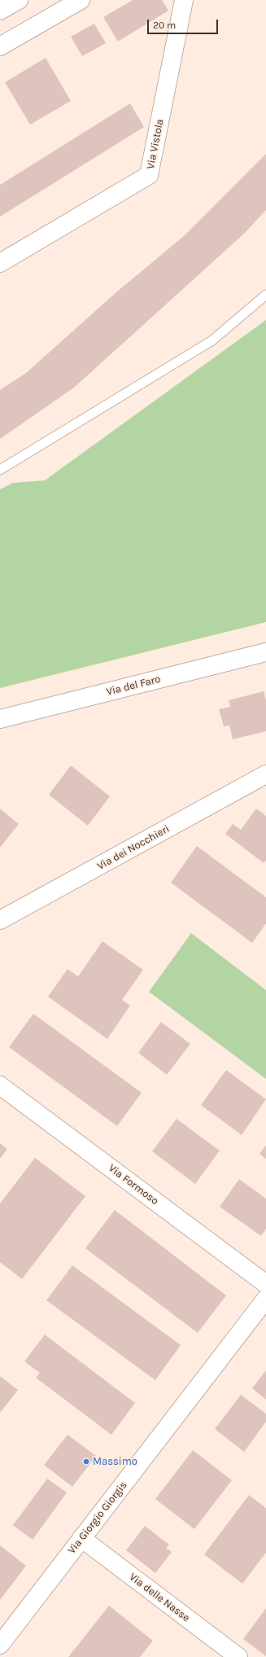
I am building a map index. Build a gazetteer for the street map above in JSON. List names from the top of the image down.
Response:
{
  "streets": {
    "street": [
      "Via Vistola",
      "Via del Faro",
      "Via dei Nocchieri",
      "Via Formoso",
      "Via Giorgio Giorgis",
      "Via delle Nasse"
    ]
  },
  "crossings": [
    ["Via Giorgio Giorgis", "Via delle Nasse"]
  ],
  "places": ["Massimo"],
  "scale_bar": "20 m"
}
